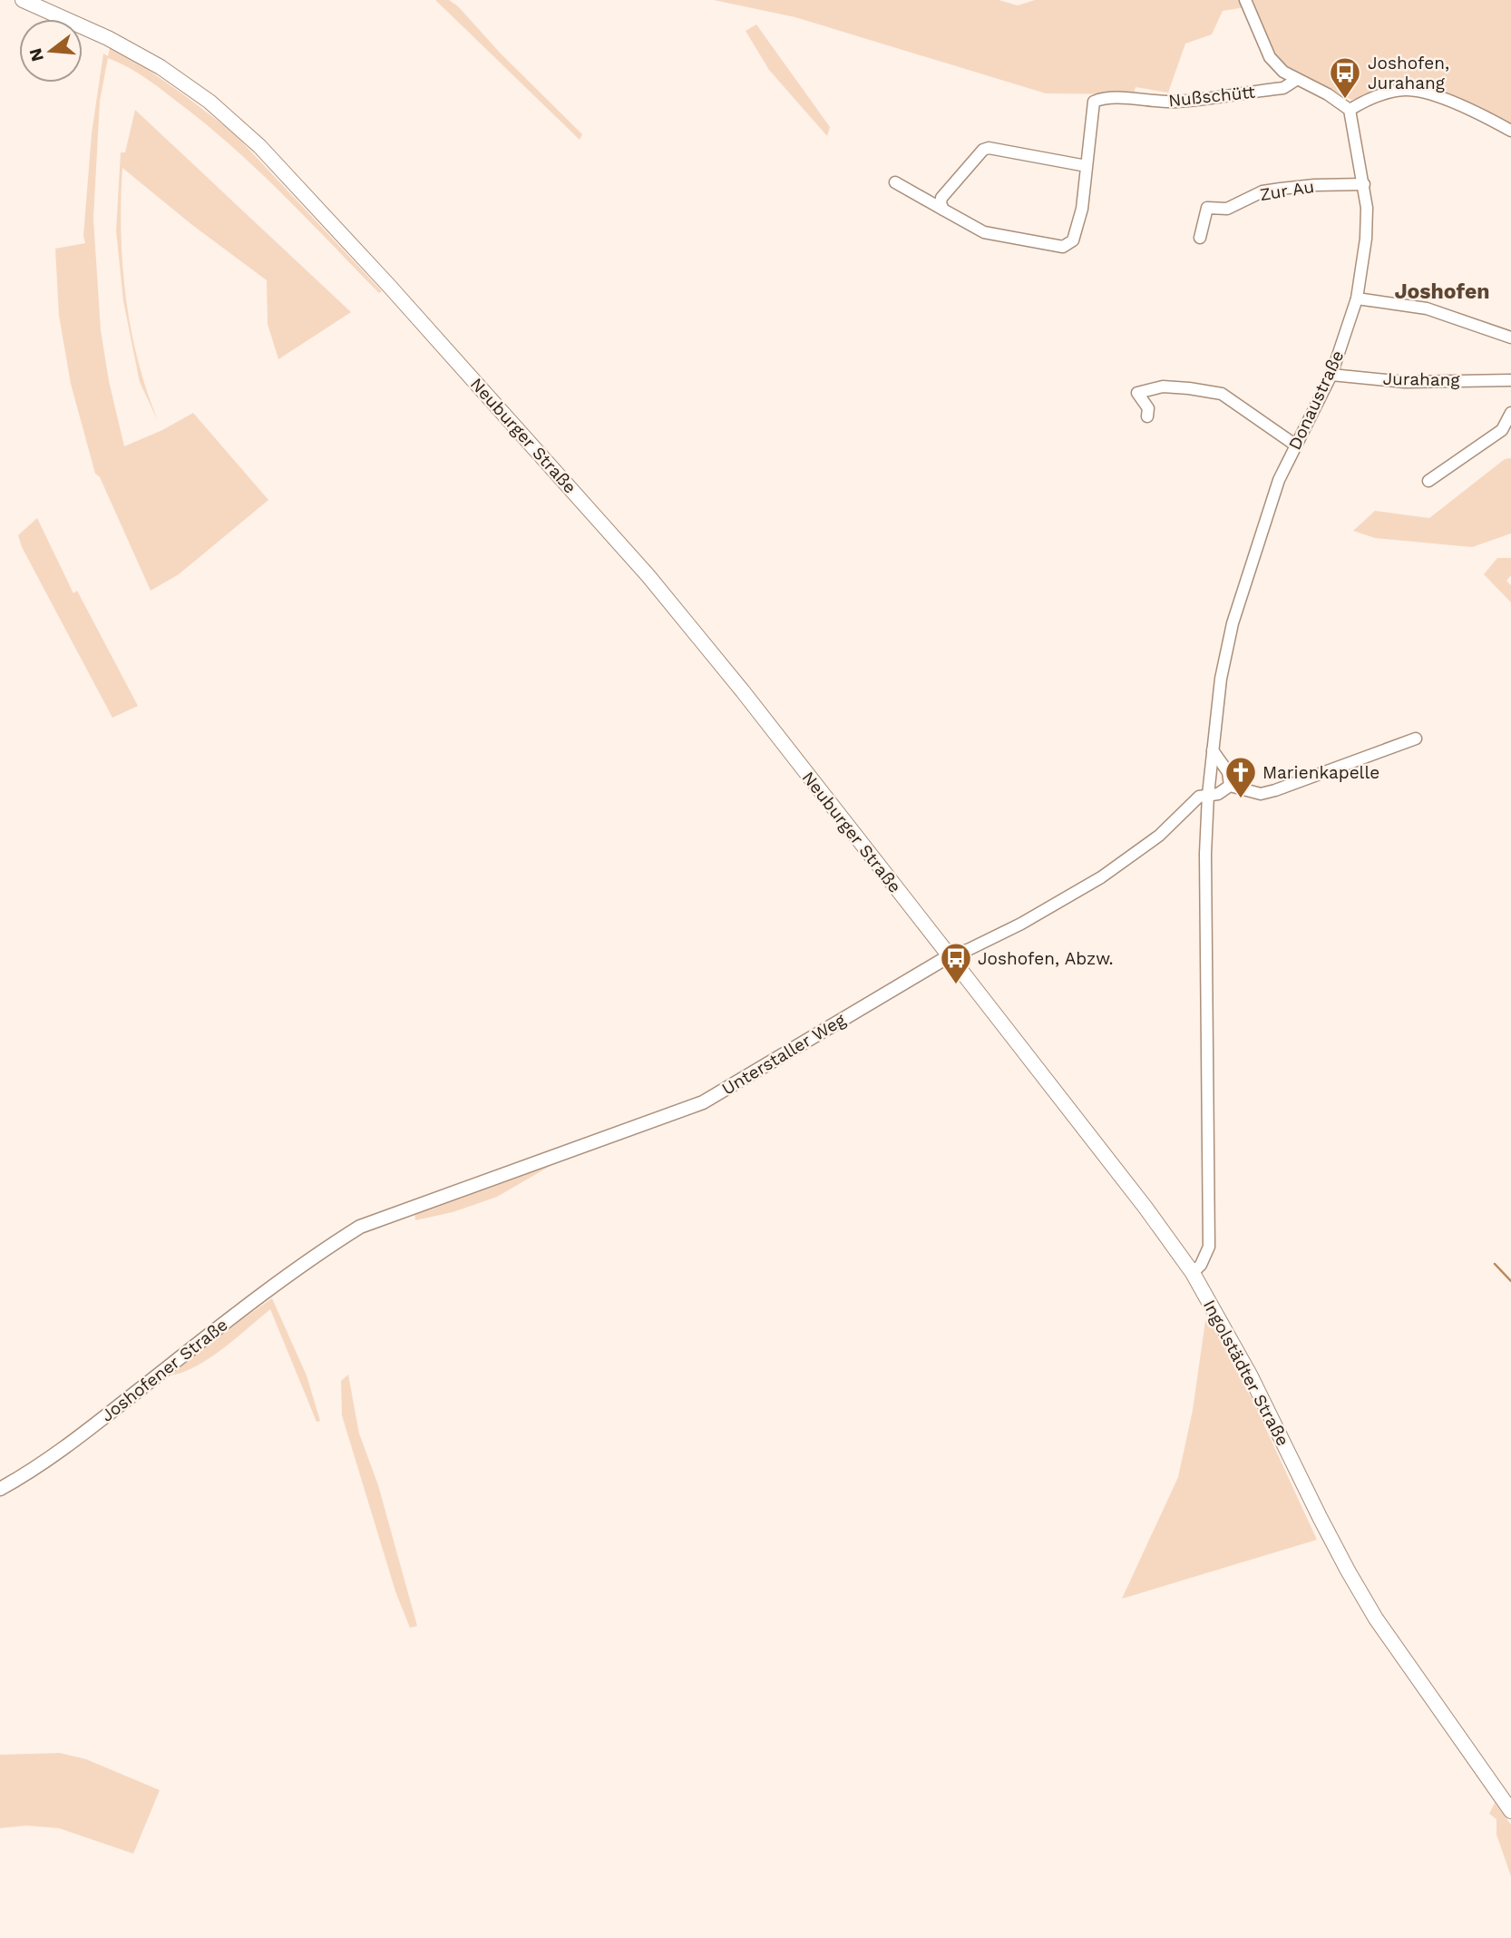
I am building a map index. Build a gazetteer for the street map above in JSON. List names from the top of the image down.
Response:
{
  "streets": {
    "main road": ["Neuburger Straße", "Ingolstädter Straße"],
    "street": [
      "Nußschütt",
      "Zur Au",
      "Jurahang",
      "Donaustraße",
      "Unterstaller Weg",
      "Joshofener Straße"
    ]
  },
  "crossings": [
    ["Zur Au", "Donaustraße"],
    ["Jurahang", "Donaustraße"],
    ["Neuburger Straße", "Unterstaller Weg"],
    ["Neuburger Straße", "Ingolstädter Straße"],
    ["Unterstaller Weg", "Joshofener Straße"],
    ["Unterstaller Weg", "Ingolstädter Straße"]
  ],
  "districts": ["Joshofen"],
  "places": {
    "bus stop": ["Joshofen, Jurahang", "Joshofen, Abzw."],
    "church": ["Marienkapelle"]
  },
  "north": "left"
}
